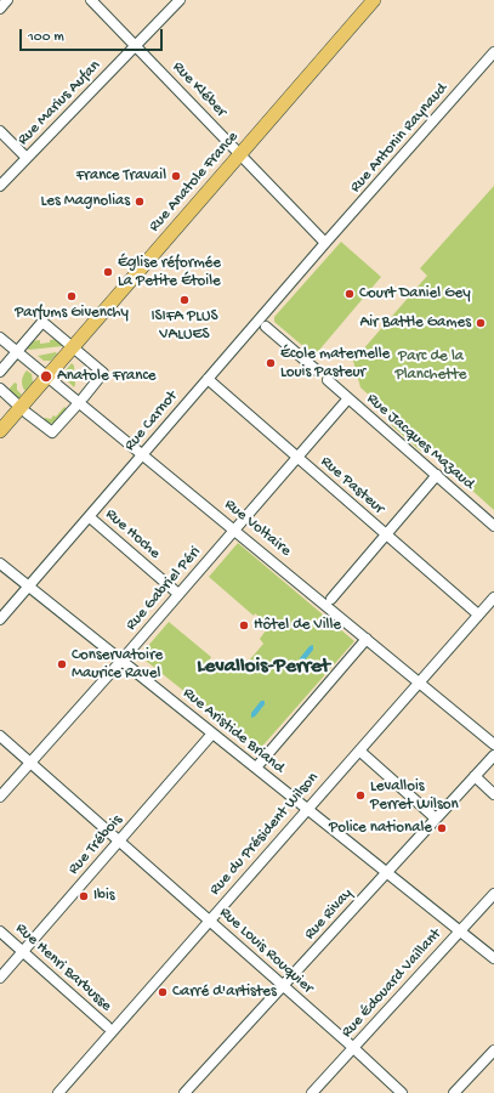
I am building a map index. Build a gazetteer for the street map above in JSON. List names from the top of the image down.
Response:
{
  "streets": {
    "main road": ["Rue Anatole France"],
    "street": [
      "Rue Kléber",
      "Rue Marius Aufan",
      "Rue Antonin Raynaud",
      "Rue Carnot",
      "Rue Jacques Mazaud",
      "Rue Pasteur",
      "Rue Voltaire",
      "Rue Hoche",
      "Rue Gabriel Péri",
      "Rue Aristide Briand",
      "Rue du Président Wilson",
      "Rue Trébois",
      "Rue Rivay",
      "Rue Louis Rouquier",
      "Rue Henri Barbusse",
      "Rue Édouard Vaillant"
    ]
  },
  "crossings": [
    ["Rue Kléber", "Rue Marius Aufan"],
    ["Rue Kléber", "Rue Antonin Raynaud"],
    ["Rue Kléber", "Rue Anatole France"],
    ["Rue Kléber", "Rue Carnot"],
    ["Rue Antonin Raynaud", "Rue Carnot"],
    ["Rue Anatole France", "Rue Voltaire"],
    ["Rue Carnot", "Rue Pasteur"],
    ["Rue Carnot", "Rue Voltaire"],
    ["Rue Carnot", "Rue Hoche"],
    ["Rue Carnot", "Rue Aristide Briand"],
    ["Rue Jacques Mazaud", "Rue Gabriel Péri"],
    ["Rue Pasteur", "Rue Gabriel Péri"],
    ["Rue Pasteur", "Rue du Président Wilson"],
    ["Rue Voltaire", "Rue Gabriel Péri"],
    ["Rue Voltaire", "Rue du Président Wilson"],
    ["Rue Hoche", "Rue Gabriel Péri"],
    ["Rue Gabriel Péri", "Rue Aristide Briand"],
    ["Rue Gabriel Péri", "Rue Louis Rouquier"],
    ["Rue Aristide Briand", "Rue du Président Wilson"],
    ["Rue Aristide Briand", "Rue Trébois"],
    ["Rue Aristide Briand", "Rue Rivay"],
    ["Rue Aristide Briand", "Rue Édouard Vaillant"],
    ["Rue du Président Wilson", "Rue Louis Rouquier"],
    ["Rue Trébois", "Rue Louis Rouquier"],
    ["Rue Trébois", "Rue Henri Barbusse"],
    ["Rue Rivay", "Rue Louis Rouquier"],
    ["Rue Louis Rouquier", "Rue Édouard Vaillant"]
  ],
  "districts": ["Levallois-Perret"],
  "parks": ["Parc de la Planchette"],
  "places": [
    "France Travail",
    "Les Magnolias",
    "Église réformée La Petite Étoile",
    "Court Daniel Gey",
    "Parfums Givenchy",
    "ISIFA PLUS VALUES",
    "Air Battle Games",
    "École maternelle Louis Pasteur",
    "Anatole France",
    "Hôtel de Ville",
    "Conservatoire Maurice Ravel",
    "Levallois Perret Wilson",
    "Police nationale",
    "Ibis",
    "Carré d'artistes"
  ],
  "scale_bar": "100 m"
}
